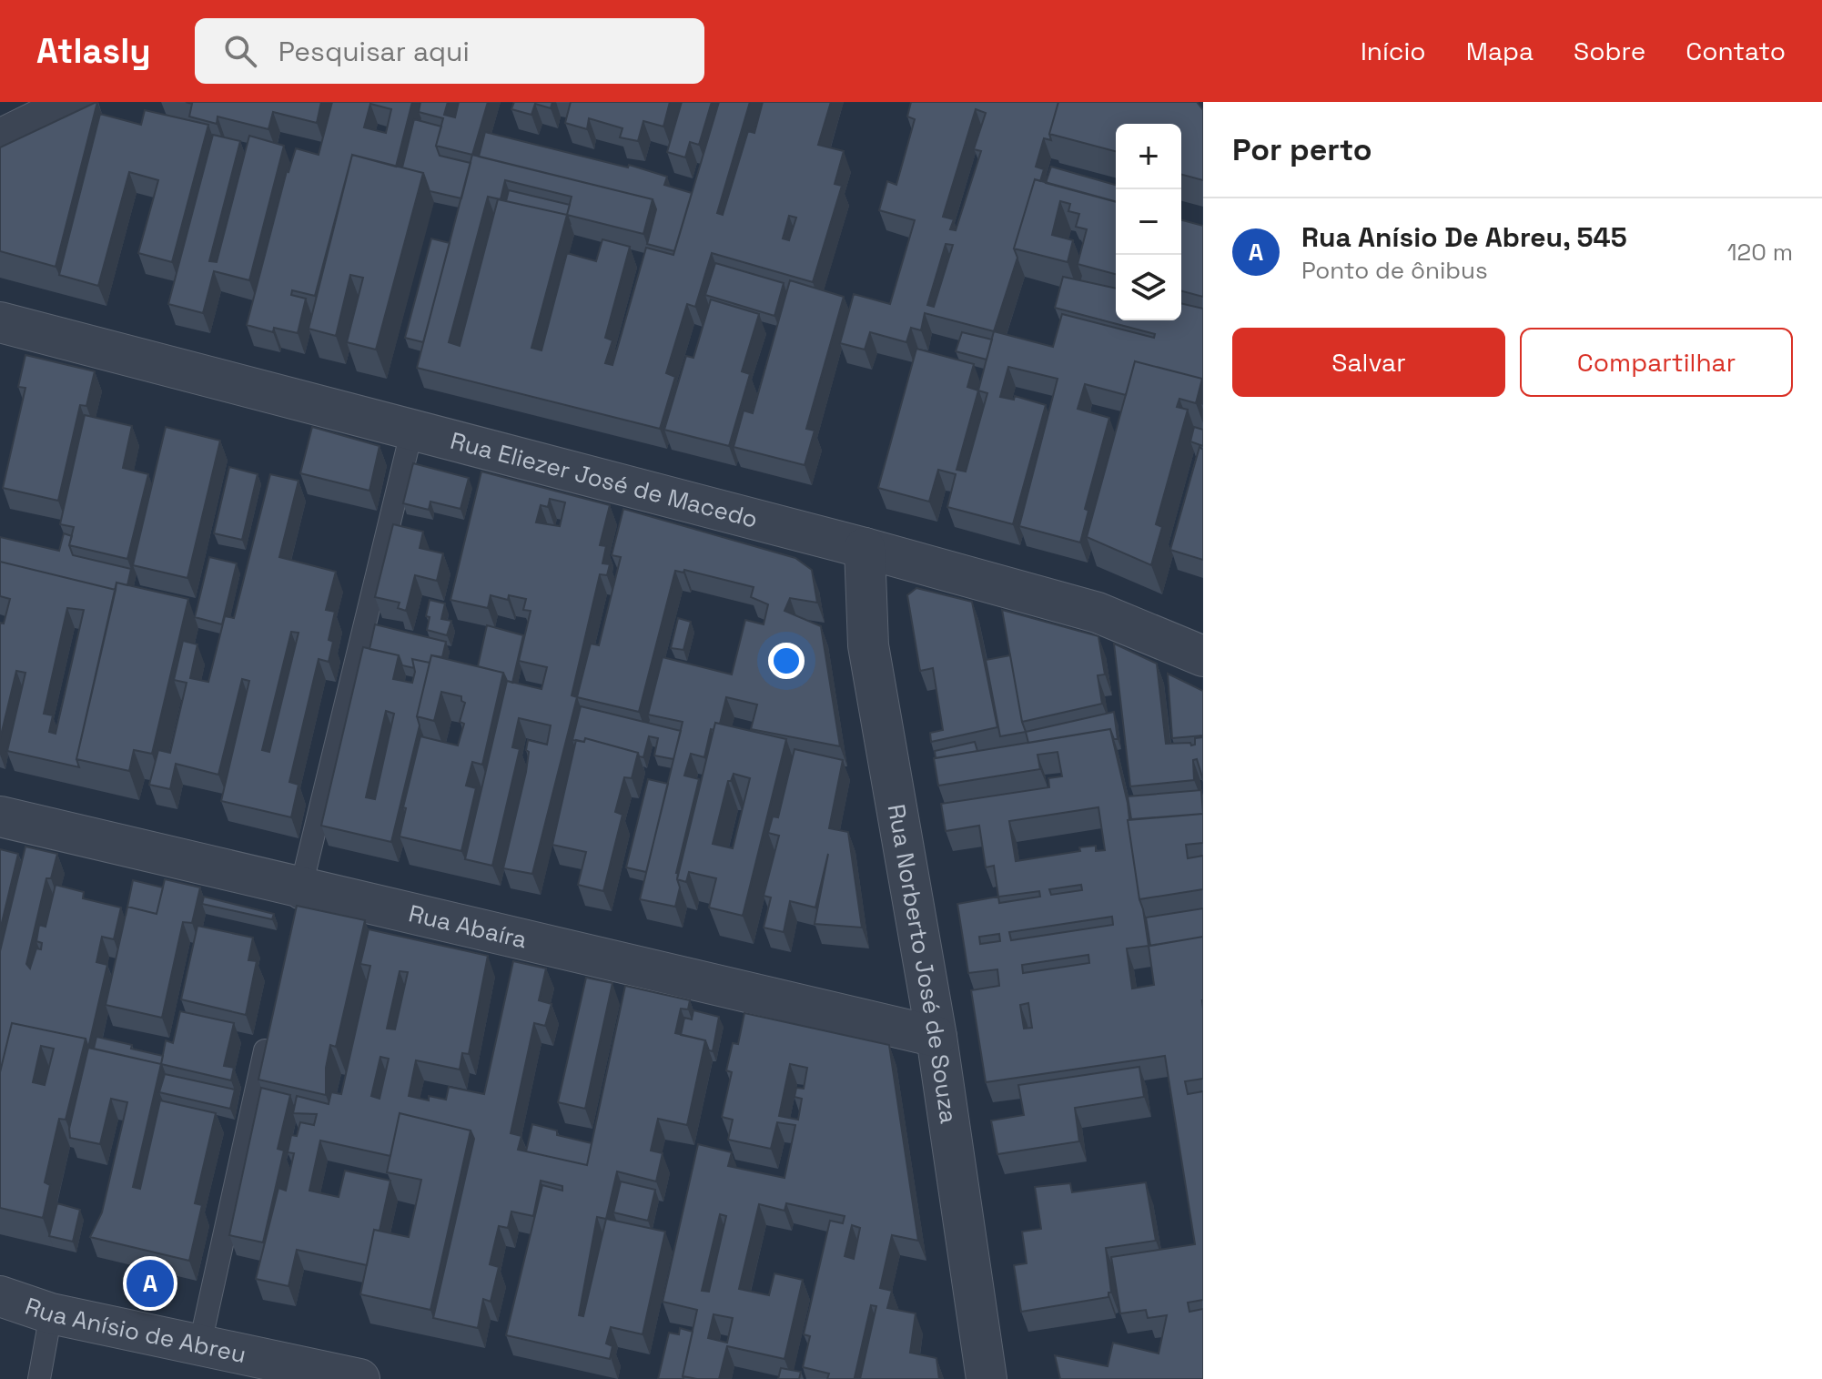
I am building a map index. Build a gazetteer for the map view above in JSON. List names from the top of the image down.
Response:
{
  "streets": {
    "street": [
      "Rua Eliezer José de Macedo",
      "Rua Abaíra",
      "Rua Norberto José de Souza",
      "Rua Anísio de Abreu"
    ]
  },
  "crossings": [
    ["Rua Eliezer José de Macedo", "Rua Norberto José de Souza"],
    ["Rua Abaíra", "Rua Norberto José de Souza"]
  ],
  "page": {
    "header": "Atlasly",
    "search": "Pesquisar aqui",
    "nav": [
      "Início",
      "Mapa",
      "Sobre",
      "Contato"
    ],
    "heading": "Por perto",
    "map_buttons": ["+", "−"],
    "list": [
      {
        "mark": "A",
        "name": "Rua Anísio De Abreu, 545",
        "note": "Ponto de ônibus",
        "value": "120 m"
      }
    ],
    "buttons": ["Salvar", "Compartilhar"],
    "pins": "A"
  }
}
